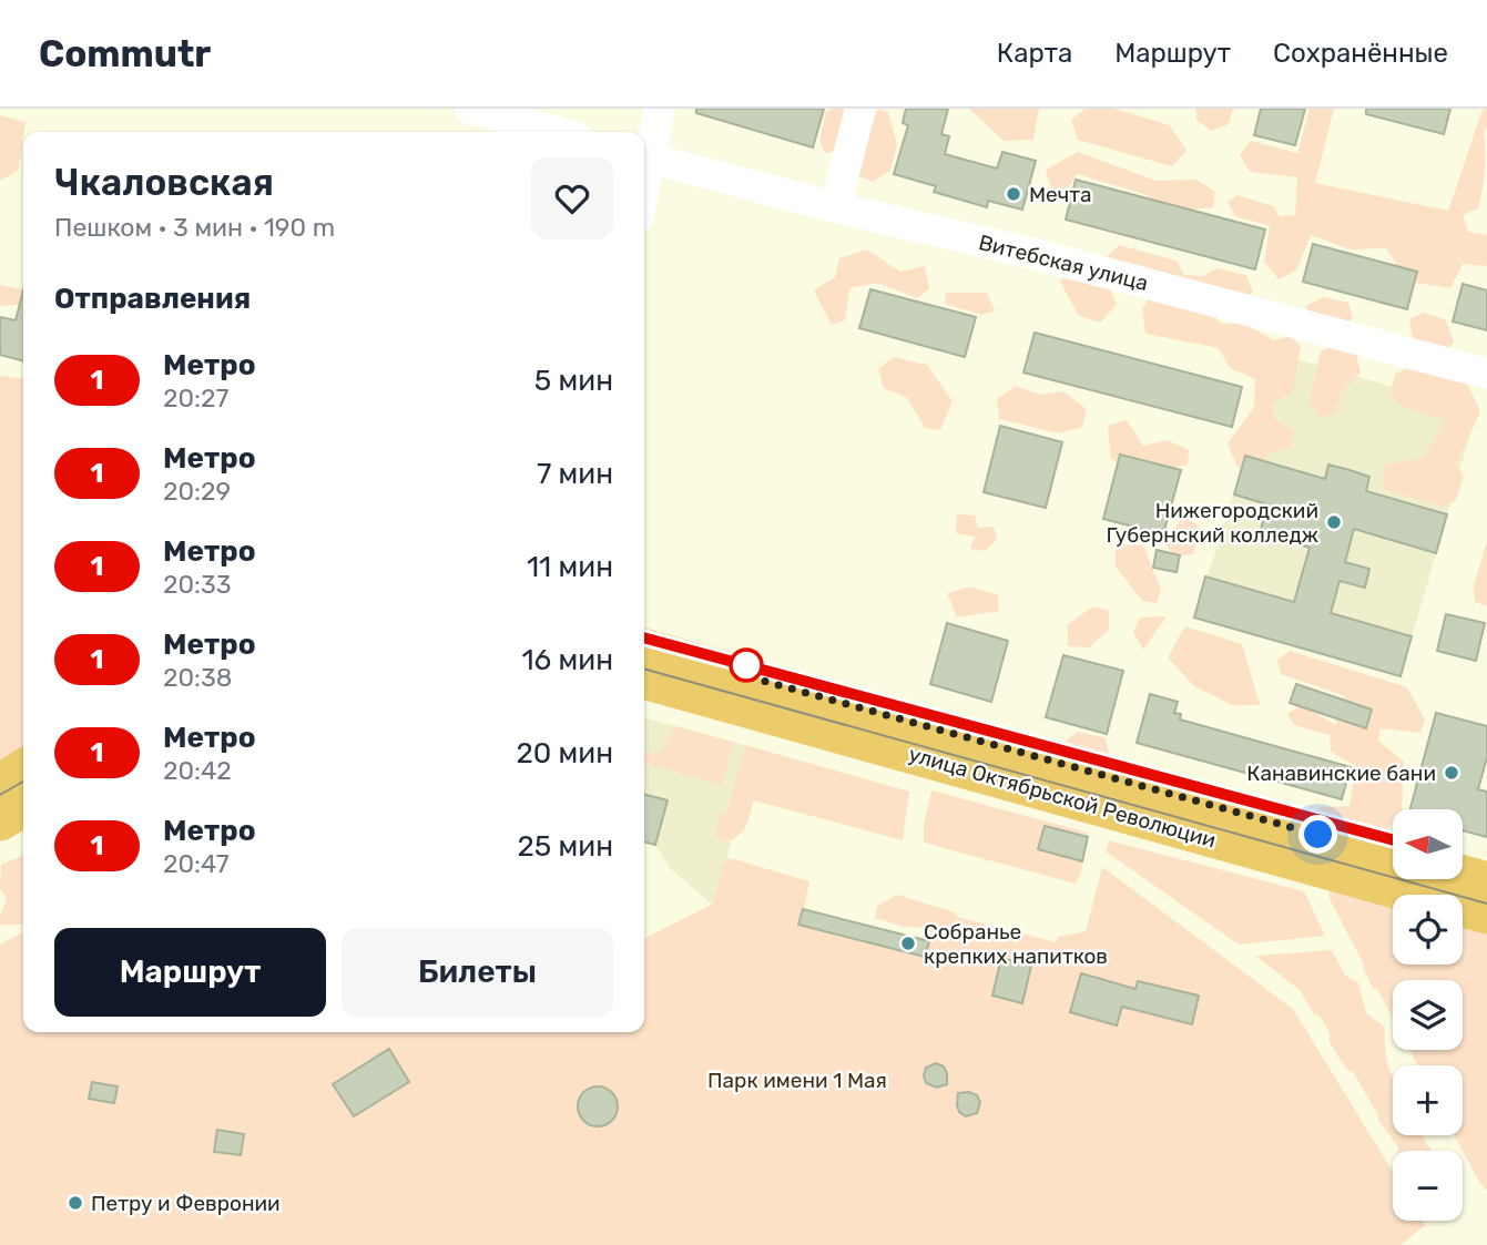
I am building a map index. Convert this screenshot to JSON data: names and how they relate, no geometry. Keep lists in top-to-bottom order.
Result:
{
  "streets": {
    "main road": ["улица Октябрьской Революции"],
    "street": ["Витебская улица"]
  },
  "parks": ["Парк имени 1 Мая"],
  "places": [
    "Мечта",
    "Нижегородский Губернский колледж",
    "Канавинские бани",
    "Собранье крепких напитков",
    "Петру и Февронии"
  ],
  "lines": ["metro line 1"],
  "north": "left",
  "page": {
    "header": "Commutr",
    "nav": ["Карта", "Маршрут", "Сохранённые"],
    "heading": [
      ["Чкаловская", "Пешком · 3 мин · 190 m"],
      "Отправления"
    ],
    "list": [
      {
        "mark": "1",
        "name": "Метро",
        "note": "20:27",
        "value": "5 мин"
      },
      {
        "mark": "1",
        "name": "Метро",
        "note": "20:29",
        "value": "7 мин"
      },
      {
        "mark": "1",
        "name": "Метро",
        "note": "20:33",
        "value": "11 мин"
      },
      {
        "mark": "1",
        "name": "Метро",
        "note": "20:38",
        "value": "16 мин"
      },
      {
        "mark": "1",
        "name": "Метро",
        "note": "20:42",
        "value": "20 мин"
      },
      {
        "mark": "1",
        "name": "Метро",
        "note": "20:47",
        "value": "25 мин"
      }
    ],
    "map_buttons": ["+", "−"],
    "buttons": ["Маршрут", "Билеты"]
  }
}
